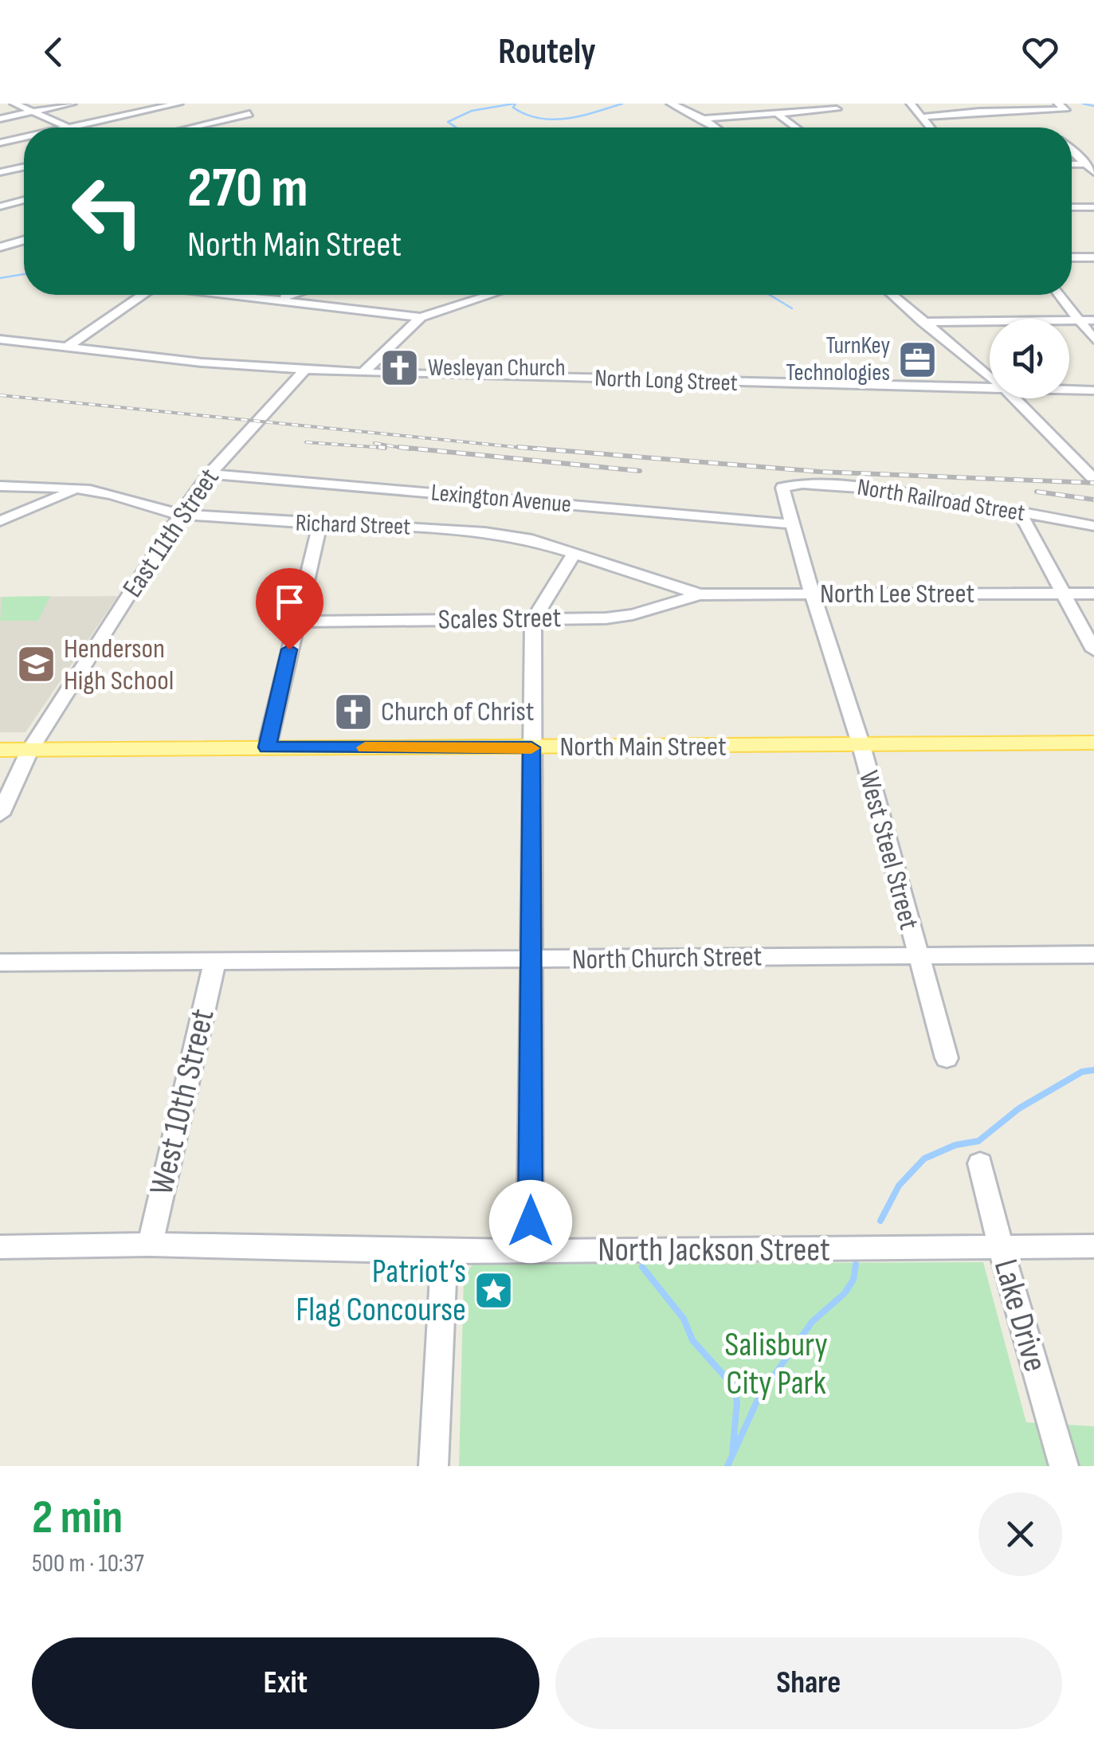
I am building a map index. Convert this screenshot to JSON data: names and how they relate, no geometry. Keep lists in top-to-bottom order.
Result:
{
  "streets": {
    "main road": ["North Main Street"],
    "street": [
      "North Long Street",
      "Lexington Avenue",
      "North Railroad Street",
      "Richard Street",
      "East 11th Street",
      "North Lee Street",
      "Scales Street",
      "West Steel Street",
      "North Church Street",
      "West 10th Street",
      "North Jackson Street",
      "Lake Drive"
    ]
  },
  "crossings": [
    ["North Long Street", "East 11th Street"],
    ["Lexington Avenue", "East 11th Street"],
    ["Lexington Avenue", "West Steel Street"],
    ["North Railroad Street", "West Steel Street"],
    ["Richard Street", "East 11th Street"],
    ["Richard Street", "North Lee Street"],
    ["Richard Street", "Scales Street"],
    ["East 11th Street", "North Main Street"],
    ["North Lee Street", "Scales Street"],
    ["North Lee Street", "West Steel Street"],
    ["North Main Street", "West Steel Street"],
    ["West Steel Street", "North Church Street"],
    ["North Church Street", "West 10th Street"],
    ["West 10th Street", "North Jackson Street"],
    ["North Jackson Street", "Lake Drive"]
  ],
  "parks": ["Salisbury City Park"],
  "places": {
    "office": ["TurnKey Technologies"],
    "church": ["Wesleyan Church", "Church of Christ"],
    "school or university": ["Henderson High School"],
    "place": ["Patriot’s Flag Concourse"]
  },
  "page": {
    "header": "Routely",
    "turn": ["270 m", "North Main Street"],
    "heading": ["2 min", "500 m · 10:37"],
    "buttons": ["Exit", "Share"]
  }
}
